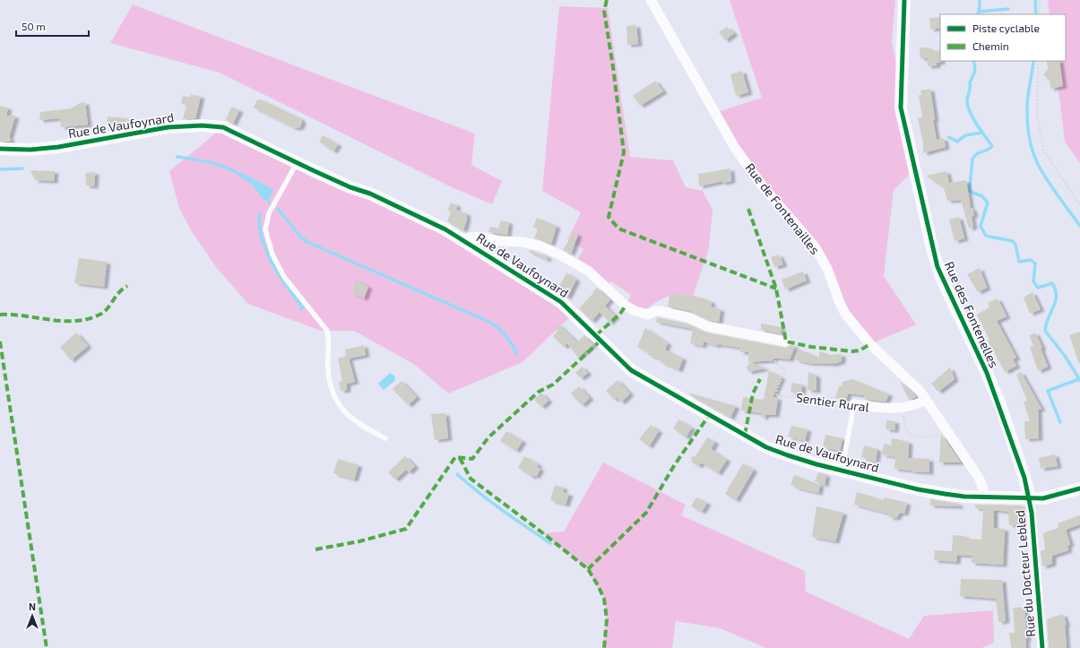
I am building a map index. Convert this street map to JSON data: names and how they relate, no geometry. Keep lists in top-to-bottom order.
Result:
{
  "streets": {
    "street": [
      "Rue de Vaufoynard",
      "Rue de Fontenailles",
      "Rue des Fontenelles",
      "Sentier Rural",
      "Rue du Docteur Lebled"
    ]
  },
  "crossings": [
    ["Rue de Vaufoynard", "Rue de Fontenailles"],
    ["Rue de Vaufoynard", "Rue des Fontenelles"],
    ["Rue de Vaufoynard", "Rue du Docteur Lebled"],
    ["Rue de Fontenailles", "Sentier Rural"],
    ["Rue des Fontenelles", "Rue du Docteur Lebled"]
  ],
  "legend": ["Piste cyclable", "Chemin"],
  "scale_bar": "50 m",
  "north": "top"
}
